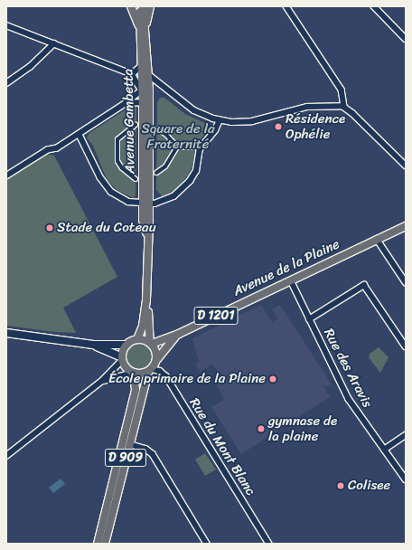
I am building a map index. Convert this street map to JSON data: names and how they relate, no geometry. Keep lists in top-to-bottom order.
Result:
{
  "streets": {
    "main road": [
      "Avenue Gambetta",
      "Avenue de la Plaine",
      "D 1201",
      "D 909"
    ],
    "street": ["Rue des Aravis", "Rue du Mont Blanc"]
  },
  "crossings": [
    ["Avenue Gambetta", "Avenue de la Plaine"],
    ["Avenue Gambetta", "Rue du Mont Blanc"],
    ["Avenue Gambetta", "D 909"],
    ["Avenue de la Plaine", "Rue des Aravis"],
    ["Avenue de la Plaine", "Rue du Mont Blanc"],
    ["Avenue de la Plaine", "D 909"],
    ["Rue du Mont Blanc", "D 909"]
  ],
  "parks": ["Square de la Fraternité"],
  "places": [
    "Résidence Ophélie",
    "Stade du Coteau",
    "École primaire de la Plaine",
    "gymnase de la plaine",
    "Colisee"
  ]
}
